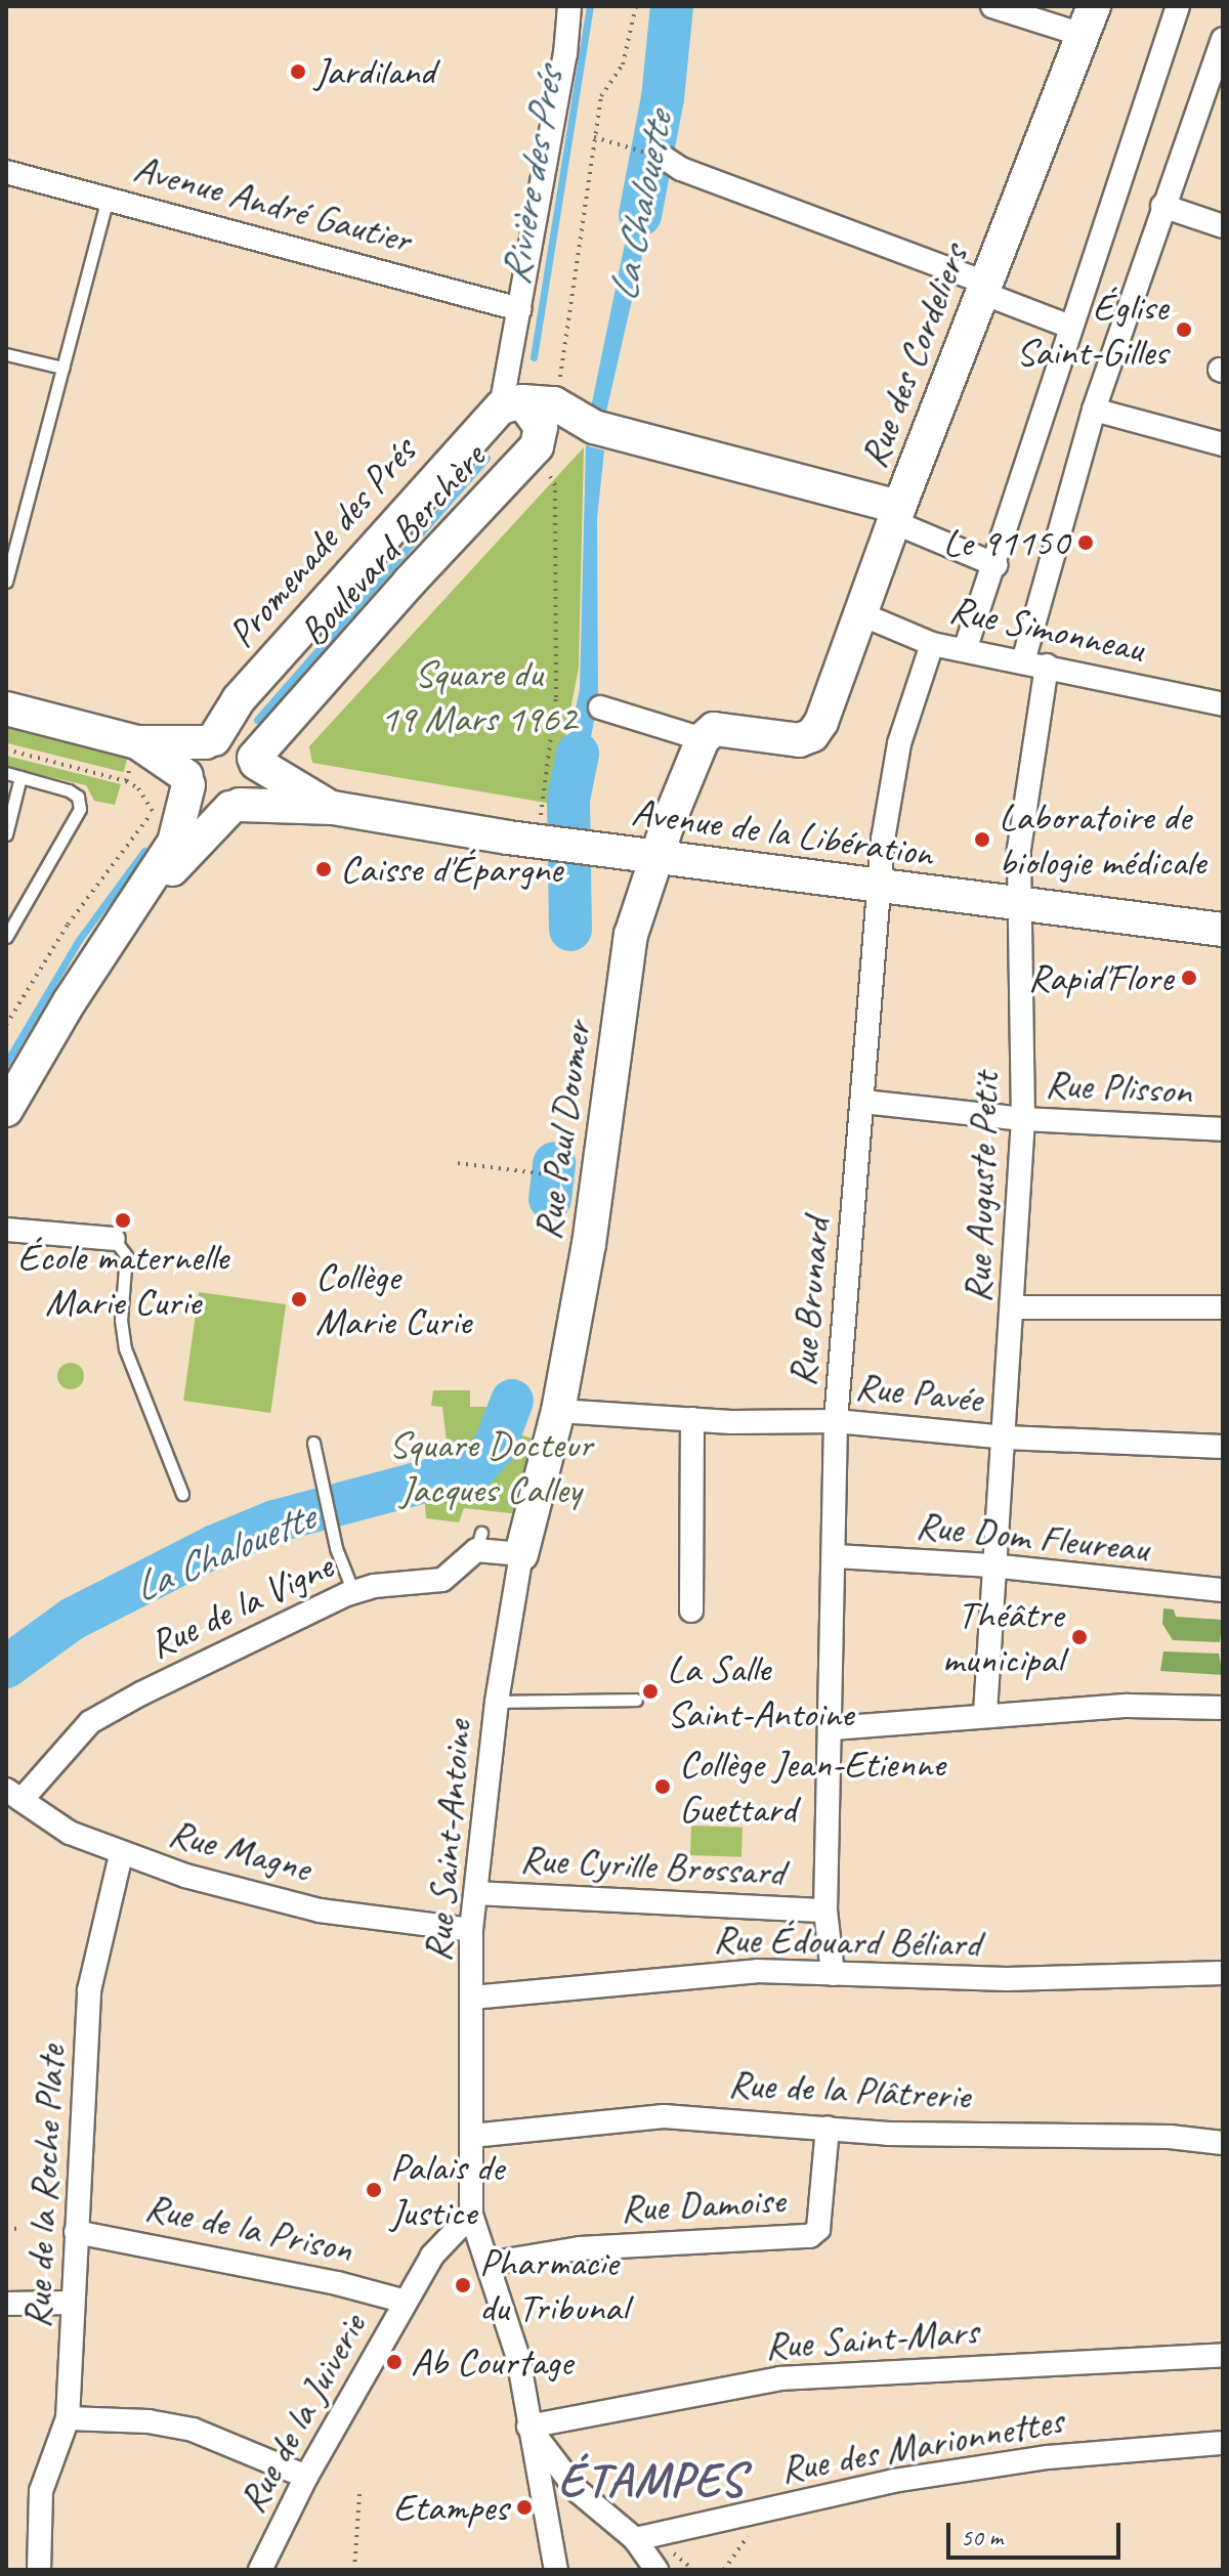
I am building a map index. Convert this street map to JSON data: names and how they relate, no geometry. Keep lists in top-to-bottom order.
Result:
{
  "streets": {
    "street": [
      "Avenue André Gautier",
      "Rue des Cordeliers",
      "Promenade des Prés",
      "Boulevard Berchère",
      "Rue Simonneau",
      "Avenue de la Libération",
      "Rue Plisson",
      "Rue Paul Doumer",
      "Rue Auguste Petit",
      "Rue Brunard",
      "Rue Pavée",
      "Rue Dom Fleureau",
      "Rue de la Vigne",
      "Rue Saint-Antoine",
      "Rue Magne",
      "Rue Cyrille Brossard",
      "Rue Édouard Béliard",
      "Rue de la Plâtrerie",
      "Rue de la Roche Plate",
      "Rue Damoise",
      "Rue de la Prison",
      "Rue Saint-Mars",
      "Rue de la Juiverie",
      "Rue des Marionnettes"
    ]
  },
  "crossings": [
    ["Rue des Cordeliers", "Rue Simonneau"],
    ["Rue des Cordeliers", "Rue Paul Doumer"],
    ["Promenade des Prés", "Boulevard Berchère"],
    ["Promenade des Prés", "Avenue de la Libération"],
    ["Boulevard Berchère", "Avenue de la Libération"],
    ["Rue Simonneau", "Rue Auguste Petit"],
    ["Rue Simonneau", "Rue Brunard"],
    ["Avenue de la Libération", "Rue Paul Doumer"],
    ["Avenue de la Libération", "Rue Auguste Petit"],
    ["Avenue de la Libération", "Rue Brunard"],
    ["Rue Plisson", "Rue Auguste Petit"],
    ["Rue Plisson", "Rue Brunard"],
    ["Rue Paul Doumer", "Rue Pavée"],
    ["Rue Paul Doumer", "Rue de la Vigne"],
    ["Rue Paul Doumer", "Rue Saint-Antoine"],
    ["Rue Auguste Petit", "Rue Pavée"],
    ["Rue Auguste Petit", "Rue Dom Fleureau"],
    ["Rue Brunard", "Rue Pavée"],
    ["Rue Brunard", "Rue Dom Fleureau"],
    ["Rue Brunard", "Rue Cyrille Brossard"],
    ["Rue Brunard", "Rue Édouard Béliard"],
    ["Rue de la Vigne", "Rue Saint-Antoine"],
    ["Rue de la Vigne", "Rue Magne"],
    ["Rue Saint-Antoine", "Rue Magne"],
    ["Rue Saint-Antoine", "Rue Cyrille Brossard"],
    ["Rue Saint-Antoine", "Rue Édouard Béliard"],
    ["Rue Saint-Antoine", "Rue de la Plâtrerie"],
    ["Rue Saint-Antoine", "Rue Damoise"],
    ["Rue Saint-Antoine", "Rue Saint-Mars"],
    ["Rue Saint-Antoine", "Rue de la Juiverie"],
    ["Rue Magne", "Rue de la Roche Plate"],
    ["Rue de la Plâtrerie", "Rue Damoise"],
    ["Rue de la Roche Plate", "Rue de la Prison"],
    ["Rue de la Prison", "Rue de la Juiverie"]
  ],
  "districts": ["ÉTAMPES"],
  "water": ["Rivière des Prés", "La Chalouette"],
  "parks": ["Square du 19 Mars 1962", "Square Docteur Jacques Calley"],
  "places": [
    "Jardiland",
    "Église Saint-Gilles",
    "Le 91150",
    "Laboratoire de biologie médicale",
    "Caisse d'Épargne",
    "Rapid'Flore",
    "École maternelle Marie Curie",
    "Collège Marie Curie",
    "Théâtre municipal",
    "La Salle Saint-Antoine",
    "Collège Jean-Etienne Guettard",
    "Palais de Justice",
    "Pharmacie du Tribunal",
    "Ab Courtage",
    "Etampes"
  ],
  "scale_bar": "50 m"
}
